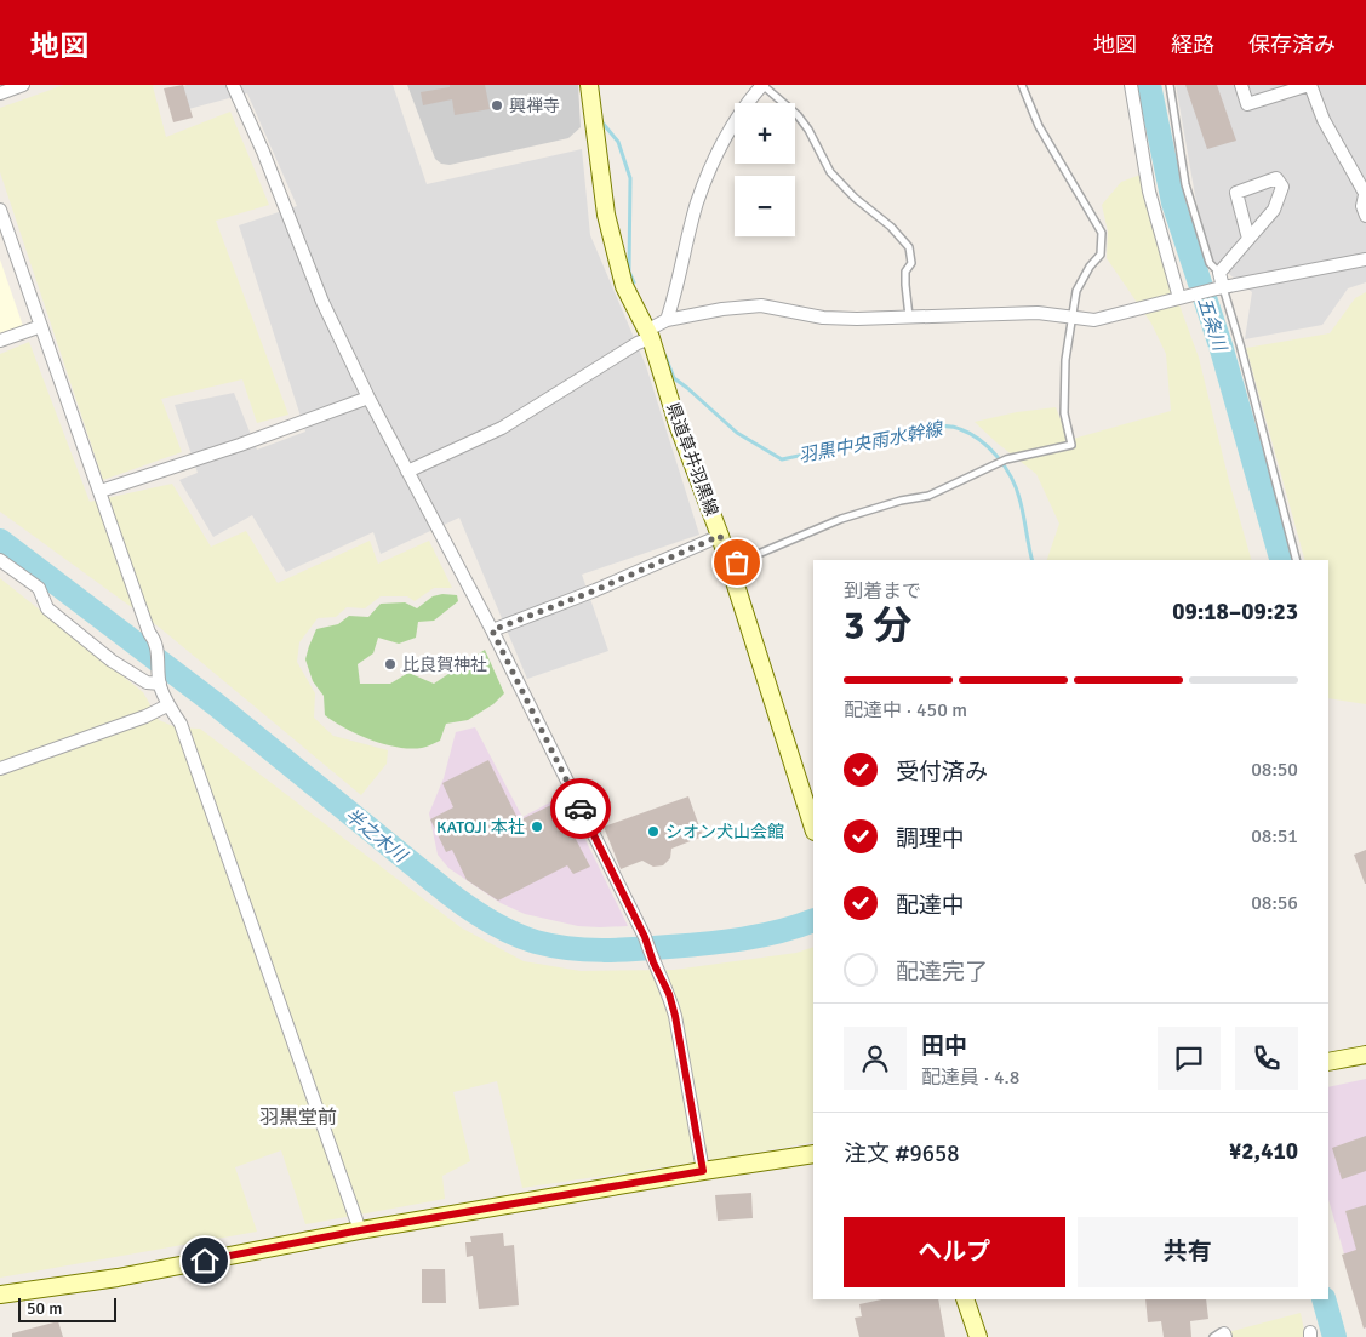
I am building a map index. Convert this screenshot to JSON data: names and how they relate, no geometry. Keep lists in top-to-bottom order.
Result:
{
  "streets": {
    "street": ["県道草井羽黒線"]
  },
  "districts": ["羽黒堂前"],
  "water": ["五条川", "羽黒中央雨水幹線", "半之木川"],
  "places": [
    "興禅寺",
    "比良賀神社",
    "KATOJI 本社",
    "シオン犬山会館"
  ],
  "scale_bar": "50 m",
  "page": {
    "header": "地図",
    "nav": ["地図", "経路", "保存済み"],
    "map_buttons": ["+", "−"],
    "heading": ["3 分", "到着まで", "09:18–09:23"],
    "panel": [
      "田中",
      "配達員 · 4.8",
      "注文 #9658",
      "¥2,410"
    ],
    "bar": "配達中 · 450 m",
    "list": [
      ["受付済み", "08:50"],
      ["調理中", "08:51"],
      ["配達中", "08:56"],
      "配達完了"
    ],
    "buttons": ["ヘルプ", "共有"],
    "scale": "50 m"
  }
}
